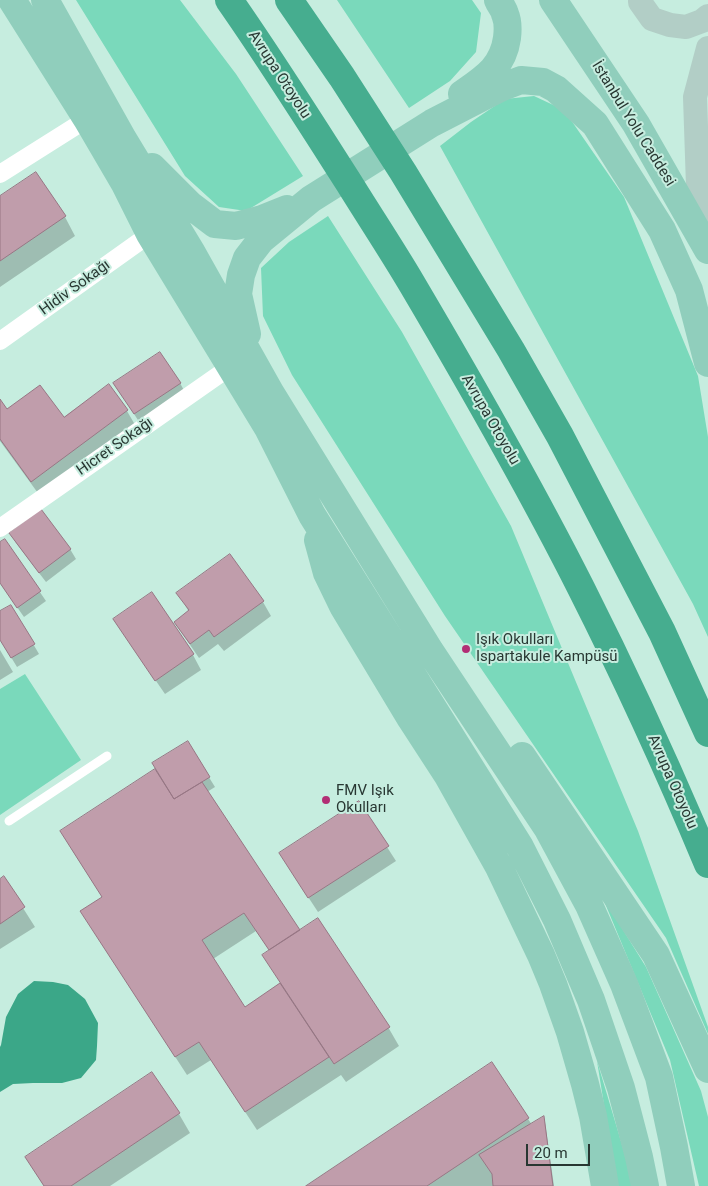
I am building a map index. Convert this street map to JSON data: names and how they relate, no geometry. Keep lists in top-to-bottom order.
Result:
{
  "streets": {
    "highway": ["Avrupa Otoyolu"],
    "main road": ["İstanbul Yolu Caddesi"],
    "street": ["Hidiv Sokağı", "Hicret Sokağı"]
  },
  "places": ["Işık Okulları Ispartakule Kampüsü", "FMV Işık Okulları"],
  "scale_bar": "20 m"
}
